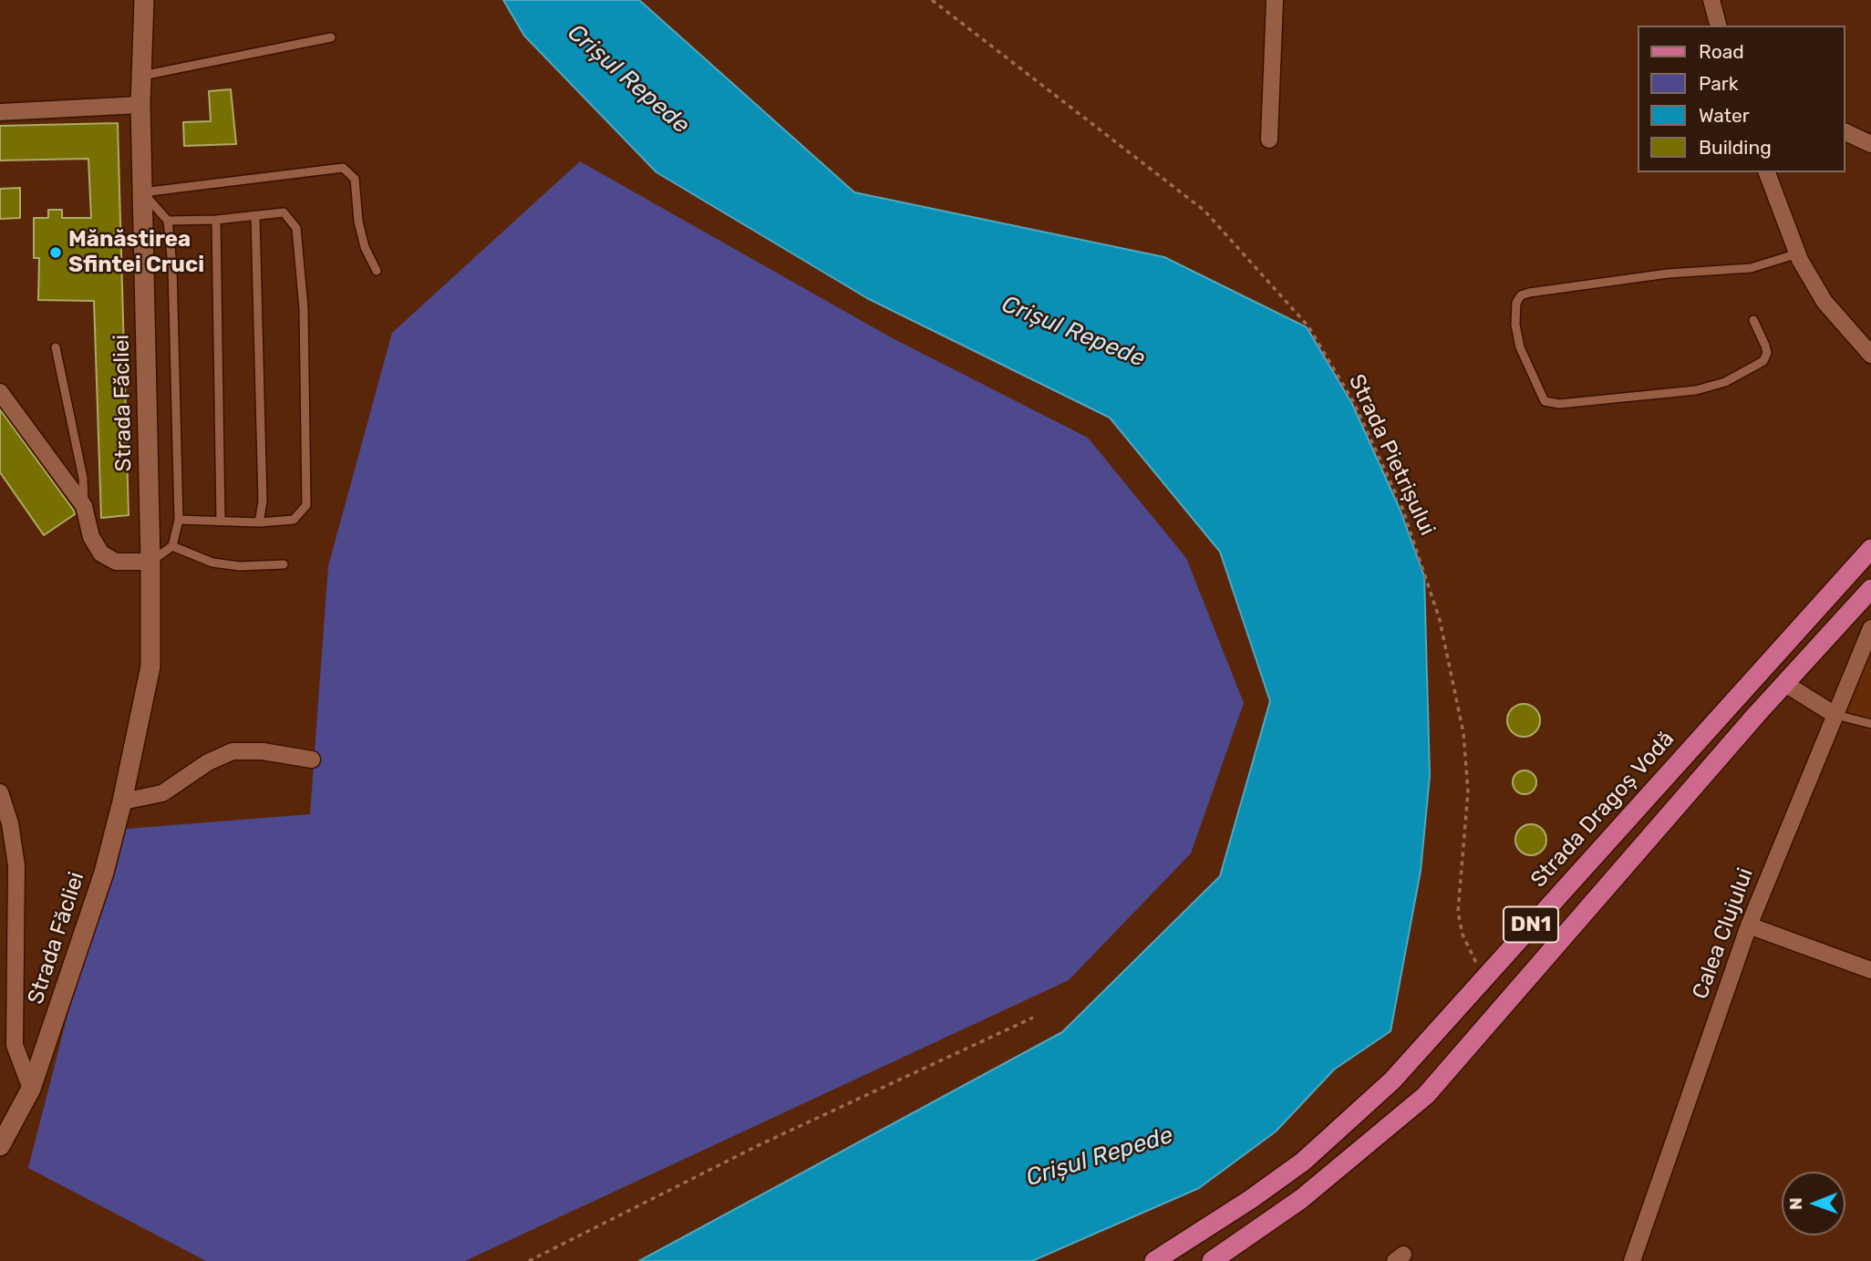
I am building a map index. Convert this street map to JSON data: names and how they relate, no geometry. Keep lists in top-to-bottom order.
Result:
{
  "streets": {
    "main road": ["Strada Dragoș Vodă", "DN1"],
    "street": ["Strada Făcliei", "Calea Clujului"],
    "path": ["Strada Pietrișului"]
  },
  "crossings": [
    ["Strada Pietrișului", "Strada Dragoș Vodă"]
  ],
  "water": ["Crișul Repede"],
  "places": ["Mănăstirea Sfintei Cruci"],
  "legend": [
    "Road",
    "Park",
    "Water",
    "Building"
  ],
  "north": "left"
}
